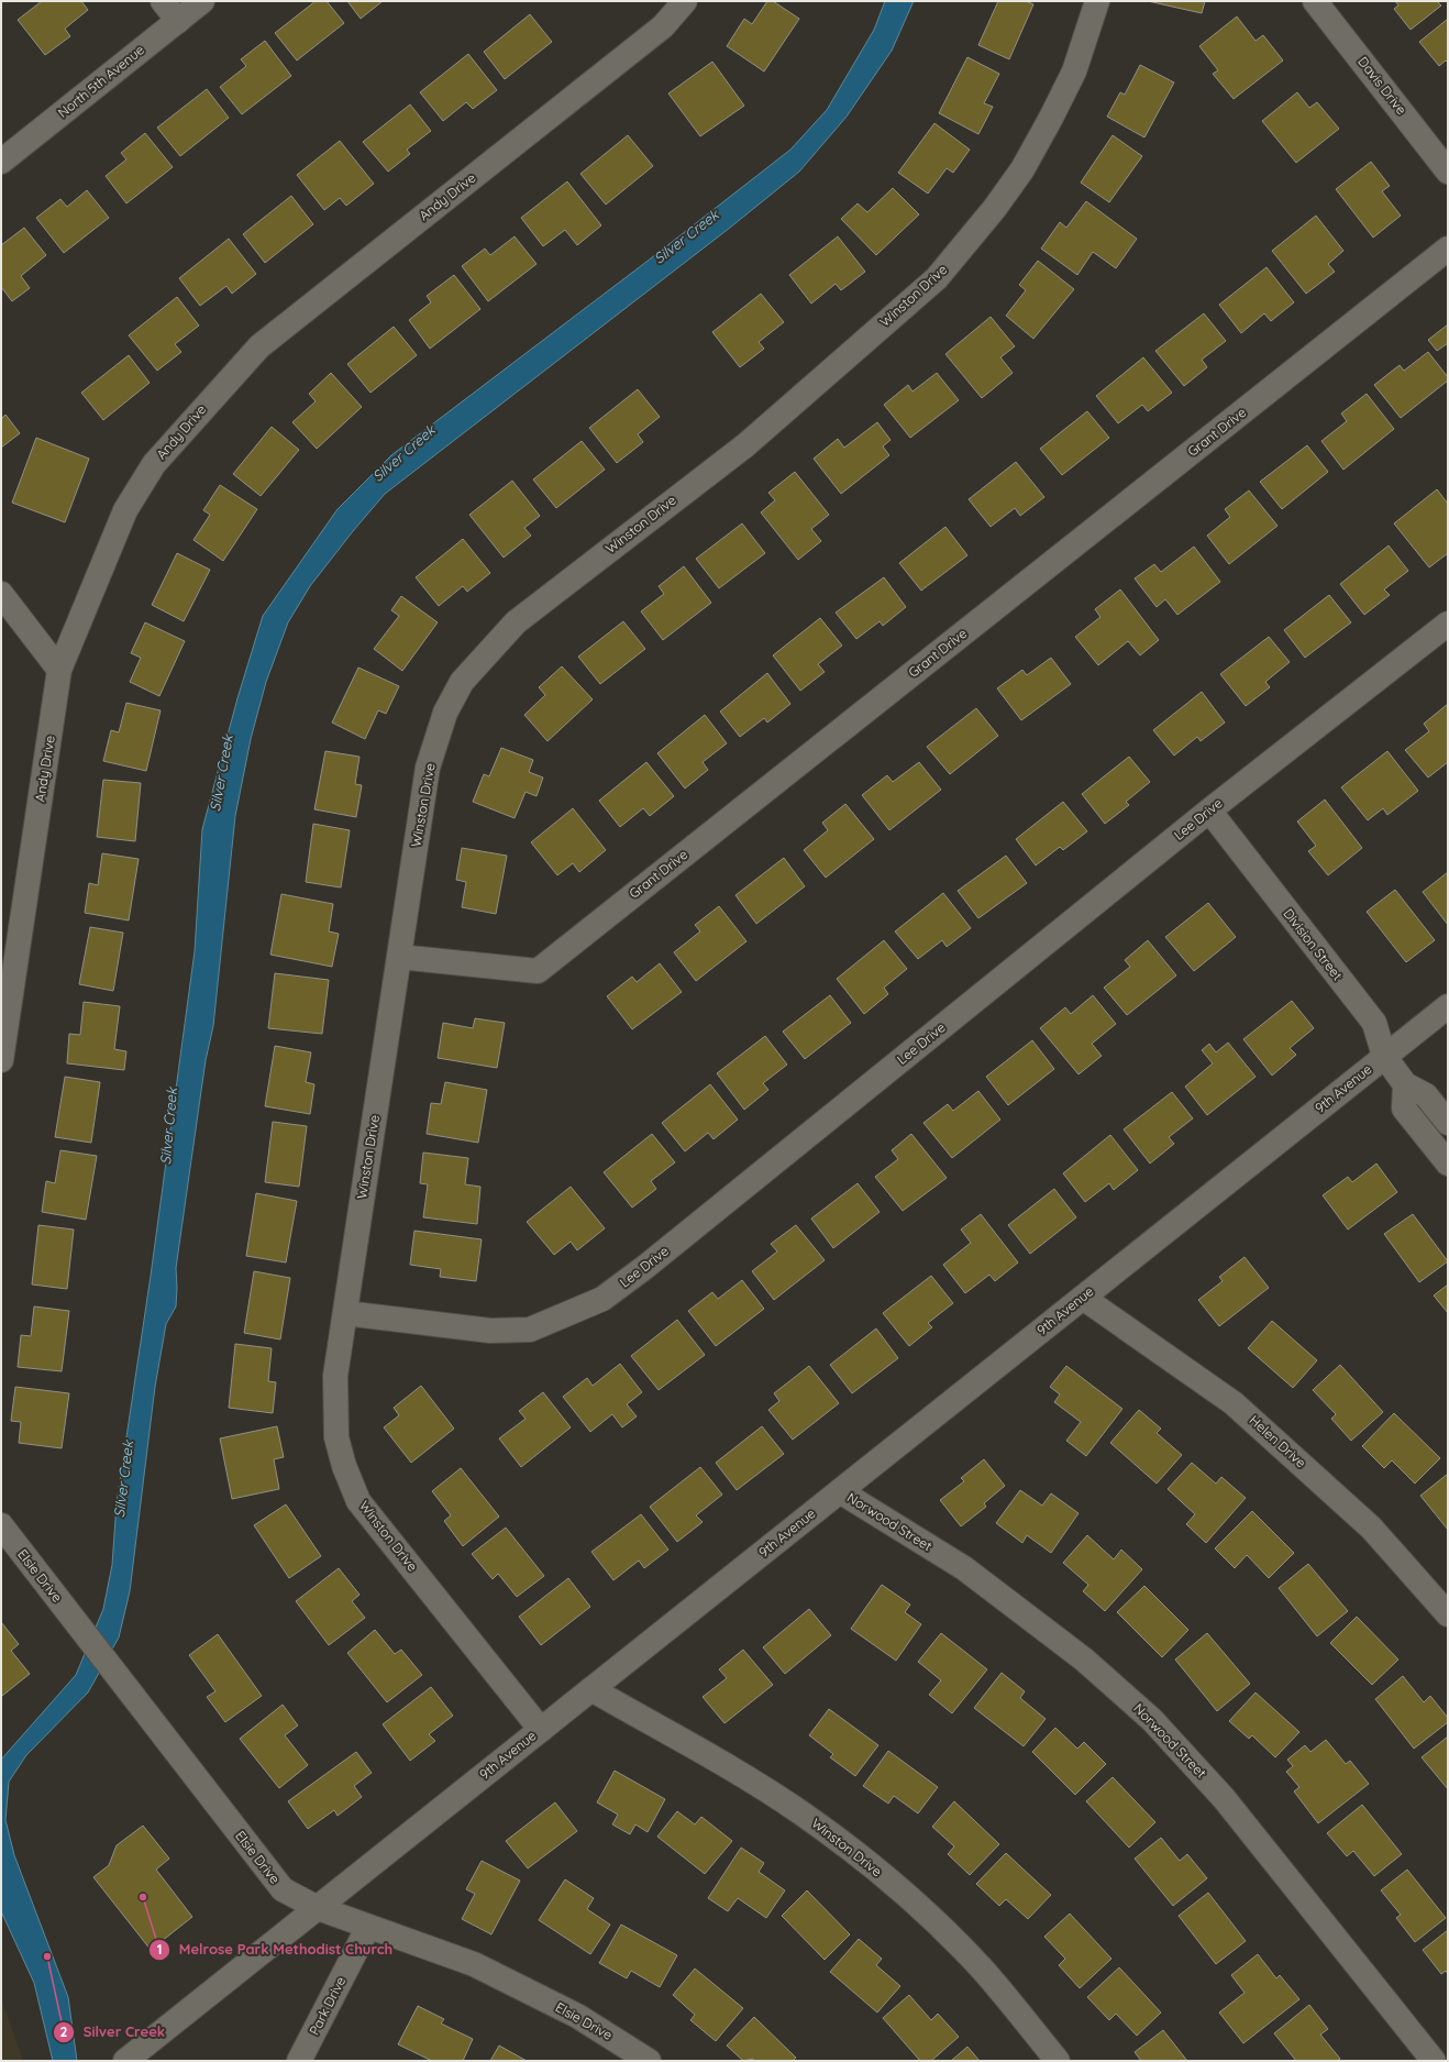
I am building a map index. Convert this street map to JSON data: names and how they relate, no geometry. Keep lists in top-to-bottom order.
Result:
{
  "streets": {
    "street": [
      "North 5th Avenue",
      "Davis Drive",
      "Andy Drive",
      "Winston Drive",
      "Grant Drive",
      "Lee Drive",
      "Division Street",
      "9th Avenue",
      "Helen Drive",
      "Norwood Street",
      "Elsie Drive",
      "Park Drive"
    ]
  },
  "crossings": [
    ["Winston Drive", "Grant Drive"],
    ["Winston Drive", "Lee Drive"],
    ["Winston Drive", "9th Avenue"],
    ["Lee Drive", "Division Street"],
    ["Division Street", "9th Avenue"],
    ["9th Avenue", "Helen Drive"],
    ["9th Avenue", "Norwood Street"],
    ["9th Avenue", "Elsie Drive"],
    ["Elsie Drive", "Park Drive"]
  ],
  "water": ["Silver Creek"],
  "places": ["Melrose Park Methodist Church", "Silver Creek"]
}
